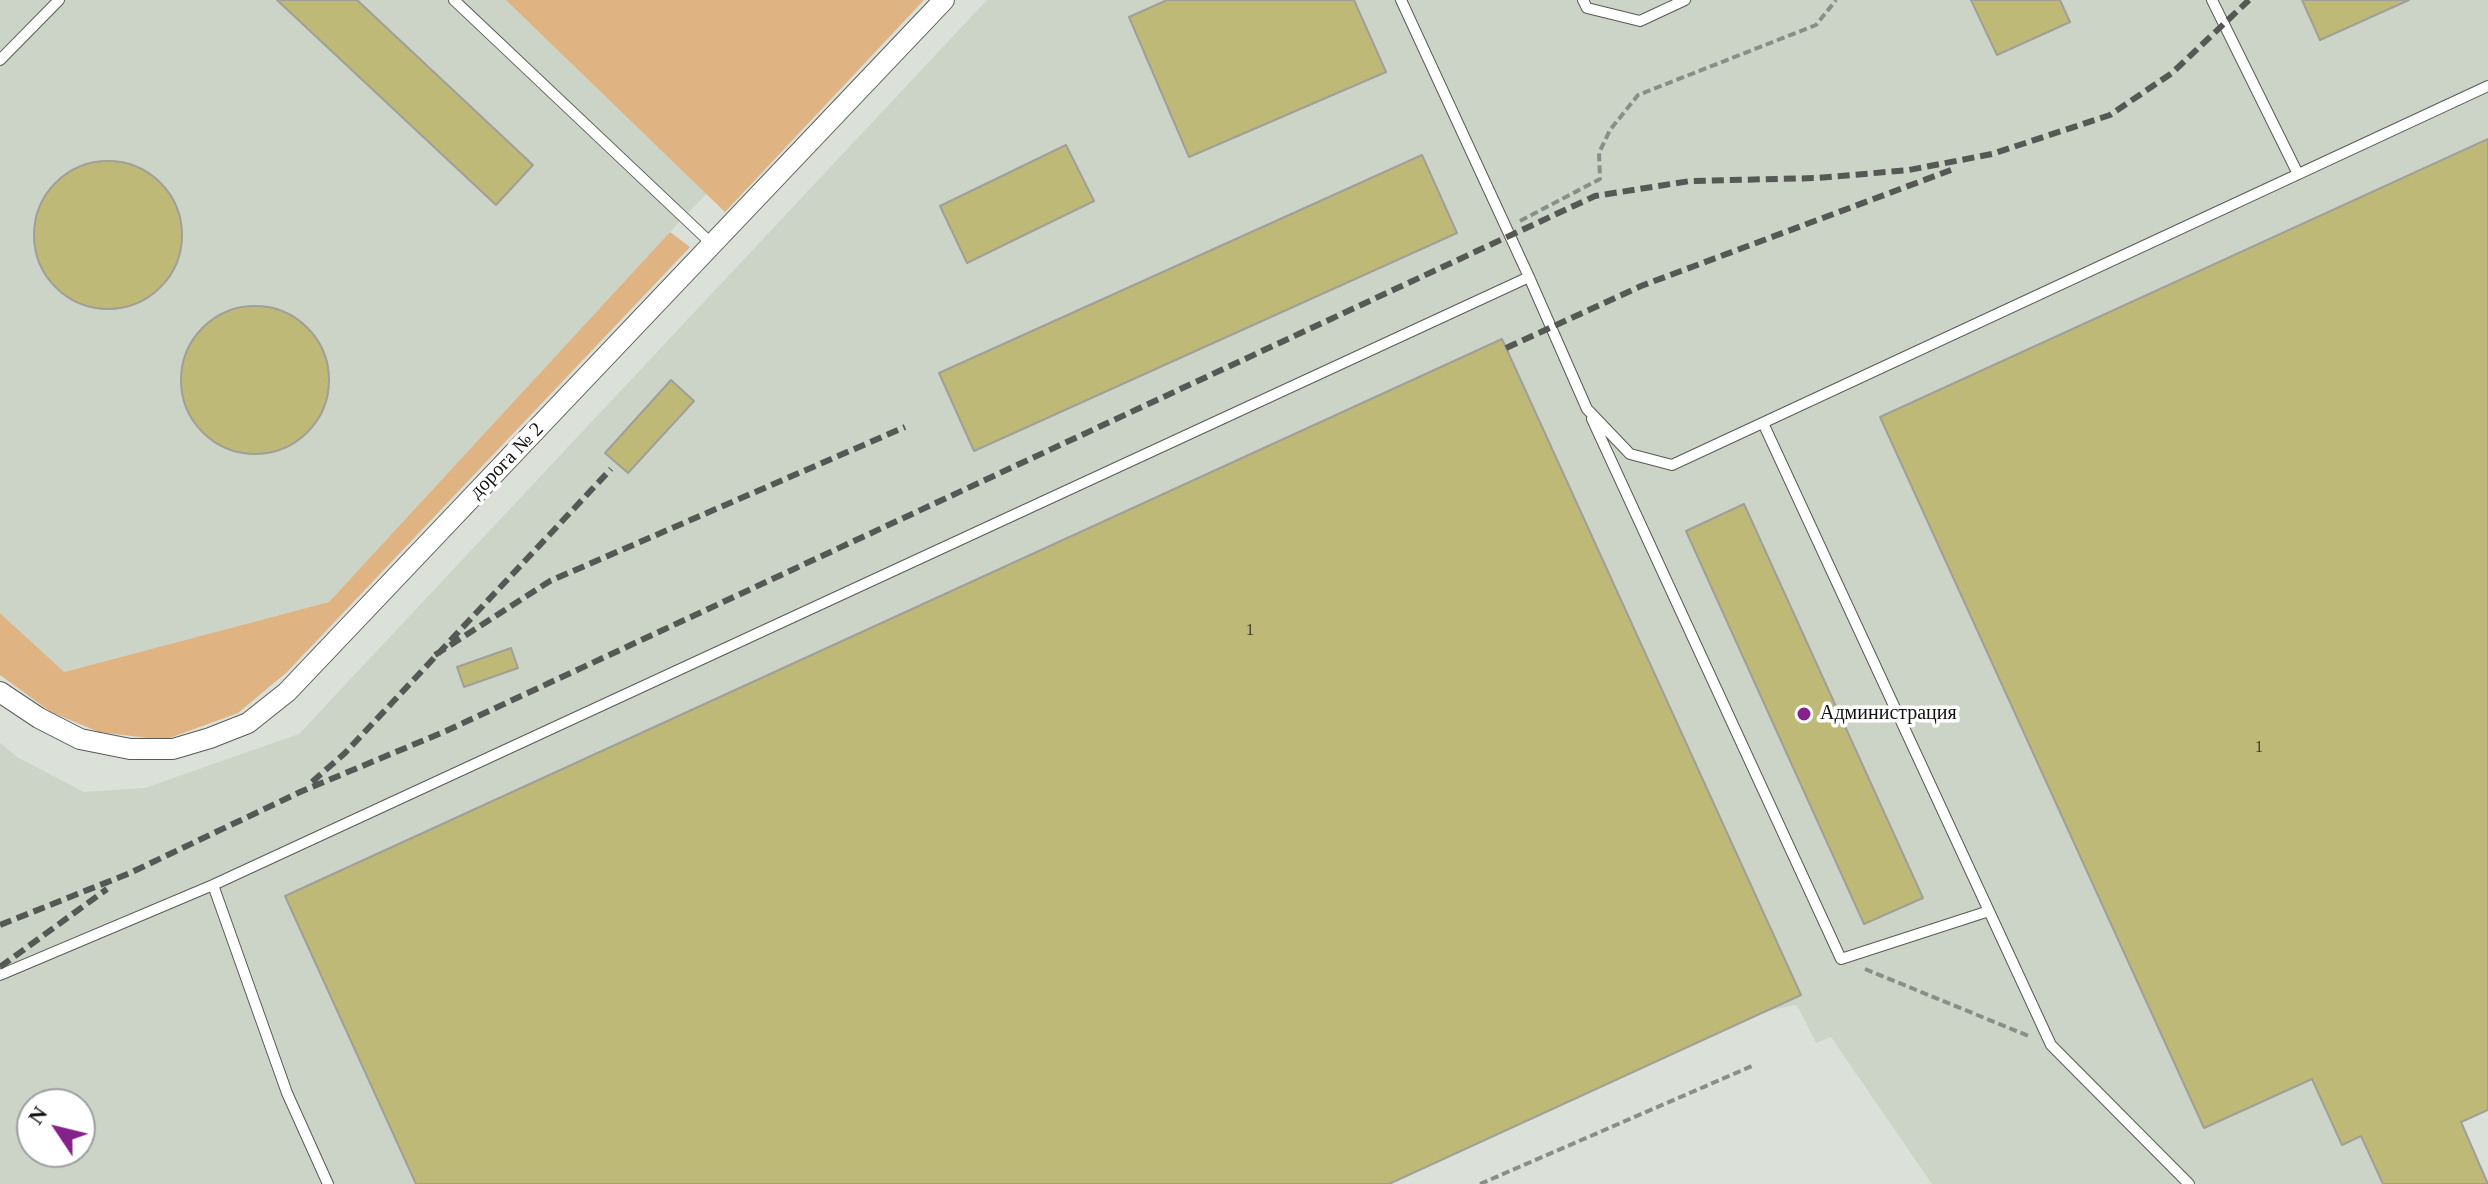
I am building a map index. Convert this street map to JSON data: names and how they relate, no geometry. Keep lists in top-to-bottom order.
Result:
{
  "streets": {
    "street": ["дорога № 2"]
  },
  "places": ["Администрация"],
  "house_numbers": ["1", "1"],
  "north": "top left"
}
